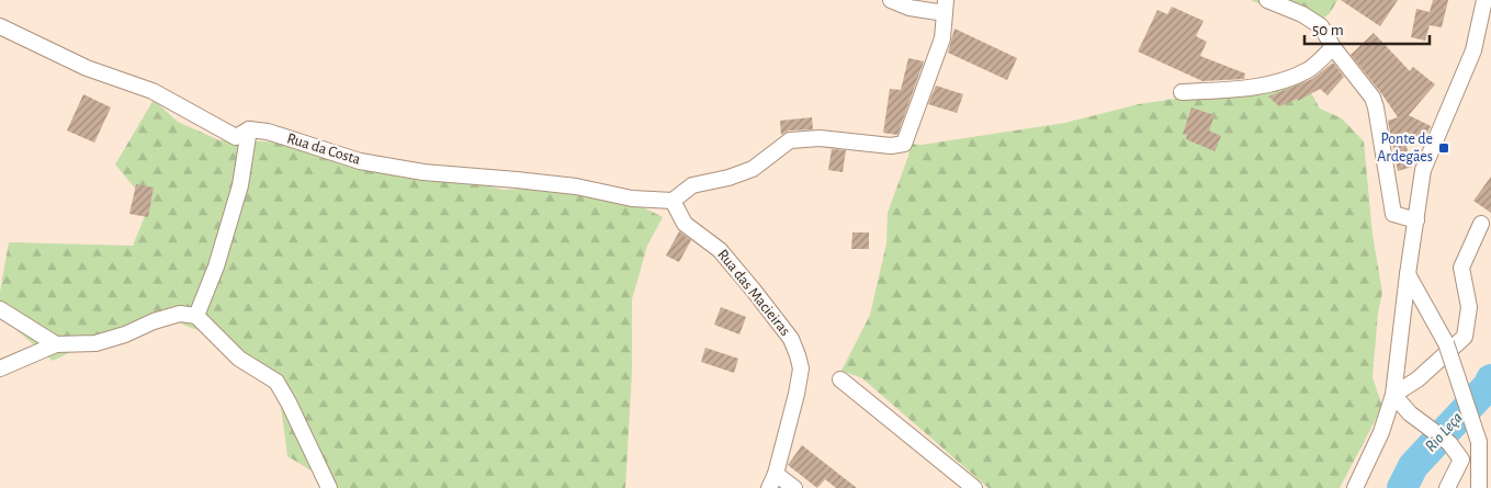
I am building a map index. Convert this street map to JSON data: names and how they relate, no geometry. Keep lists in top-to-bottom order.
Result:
{
  "streets": {
    "street": ["Rua da Costa", "Rua das Macieiras"]
  },
  "crossings": [
    ["Rua da Costa", "Rua das Macieiras"]
  ],
  "water": ["Rio Leça"],
  "places": {
    "transit": ["Ponte de Ardegães"]
  },
  "scale_bar": "50 m"
}
